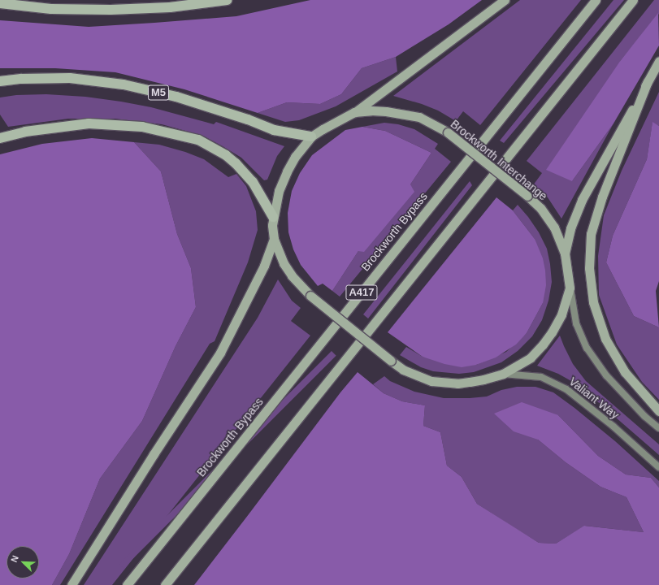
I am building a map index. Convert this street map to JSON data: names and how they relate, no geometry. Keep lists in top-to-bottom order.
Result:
{
  "streets": {
    "highway": [
      "M5",
      "Brockworth Interchange",
      "Brockworth Bypass",
      "A417"
    ],
    "main road": ["Valiant Way"]
  },
  "crossings": [
    ["M5", "Brockworth Interchange"],
    ["Brockworth Interchange", "Valiant Way"]
  ],
  "north": "top left"
}
